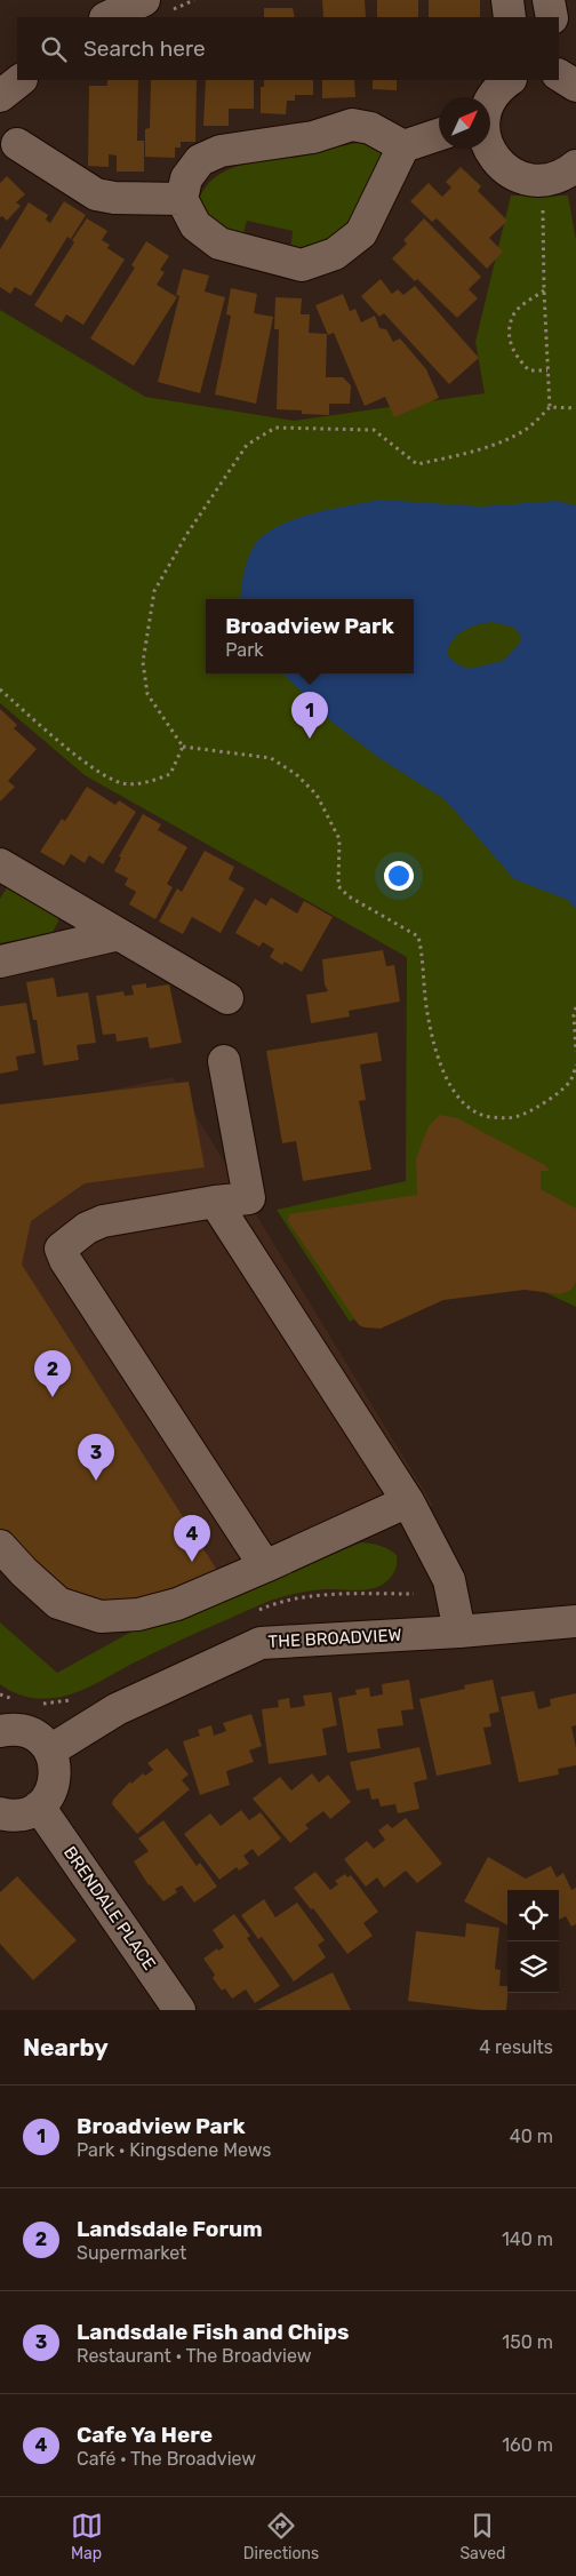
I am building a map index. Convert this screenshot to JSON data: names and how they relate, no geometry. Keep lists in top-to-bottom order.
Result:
{
  "streets": {
    "street": ["THE BROADVIEW", "BRENDALE PLACE"]
  },
  "north": "top right",
  "page": {
    "search": "Search here",
    "popup": ["Broadview Park", "Park"],
    "pins": [
      "1",
      "2",
      "3",
      "4"
    ],
    "heading": ["Nearby", "4 results"],
    "list": [
      {
        "mark": "1",
        "name": "Broadview Park",
        "note": "Park · Kingsdene Mews",
        "value": "40 m"
      },
      {
        "mark": "2",
        "name": "Landsdale Forum",
        "note": "Supermarket",
        "value": "140 m"
      },
      {
        "mark": "3",
        "name": "Landsdale Fish and Chips",
        "note": "Restaurant · The Broadview",
        "value": "150 m"
      },
      {
        "mark": "4",
        "name": "Cafe Ya Here",
        "note": "Café · The Broadview",
        "value": "160 m"
      }
    ],
    "nav": ["Map", "Directions", "Saved"]
  }
}
